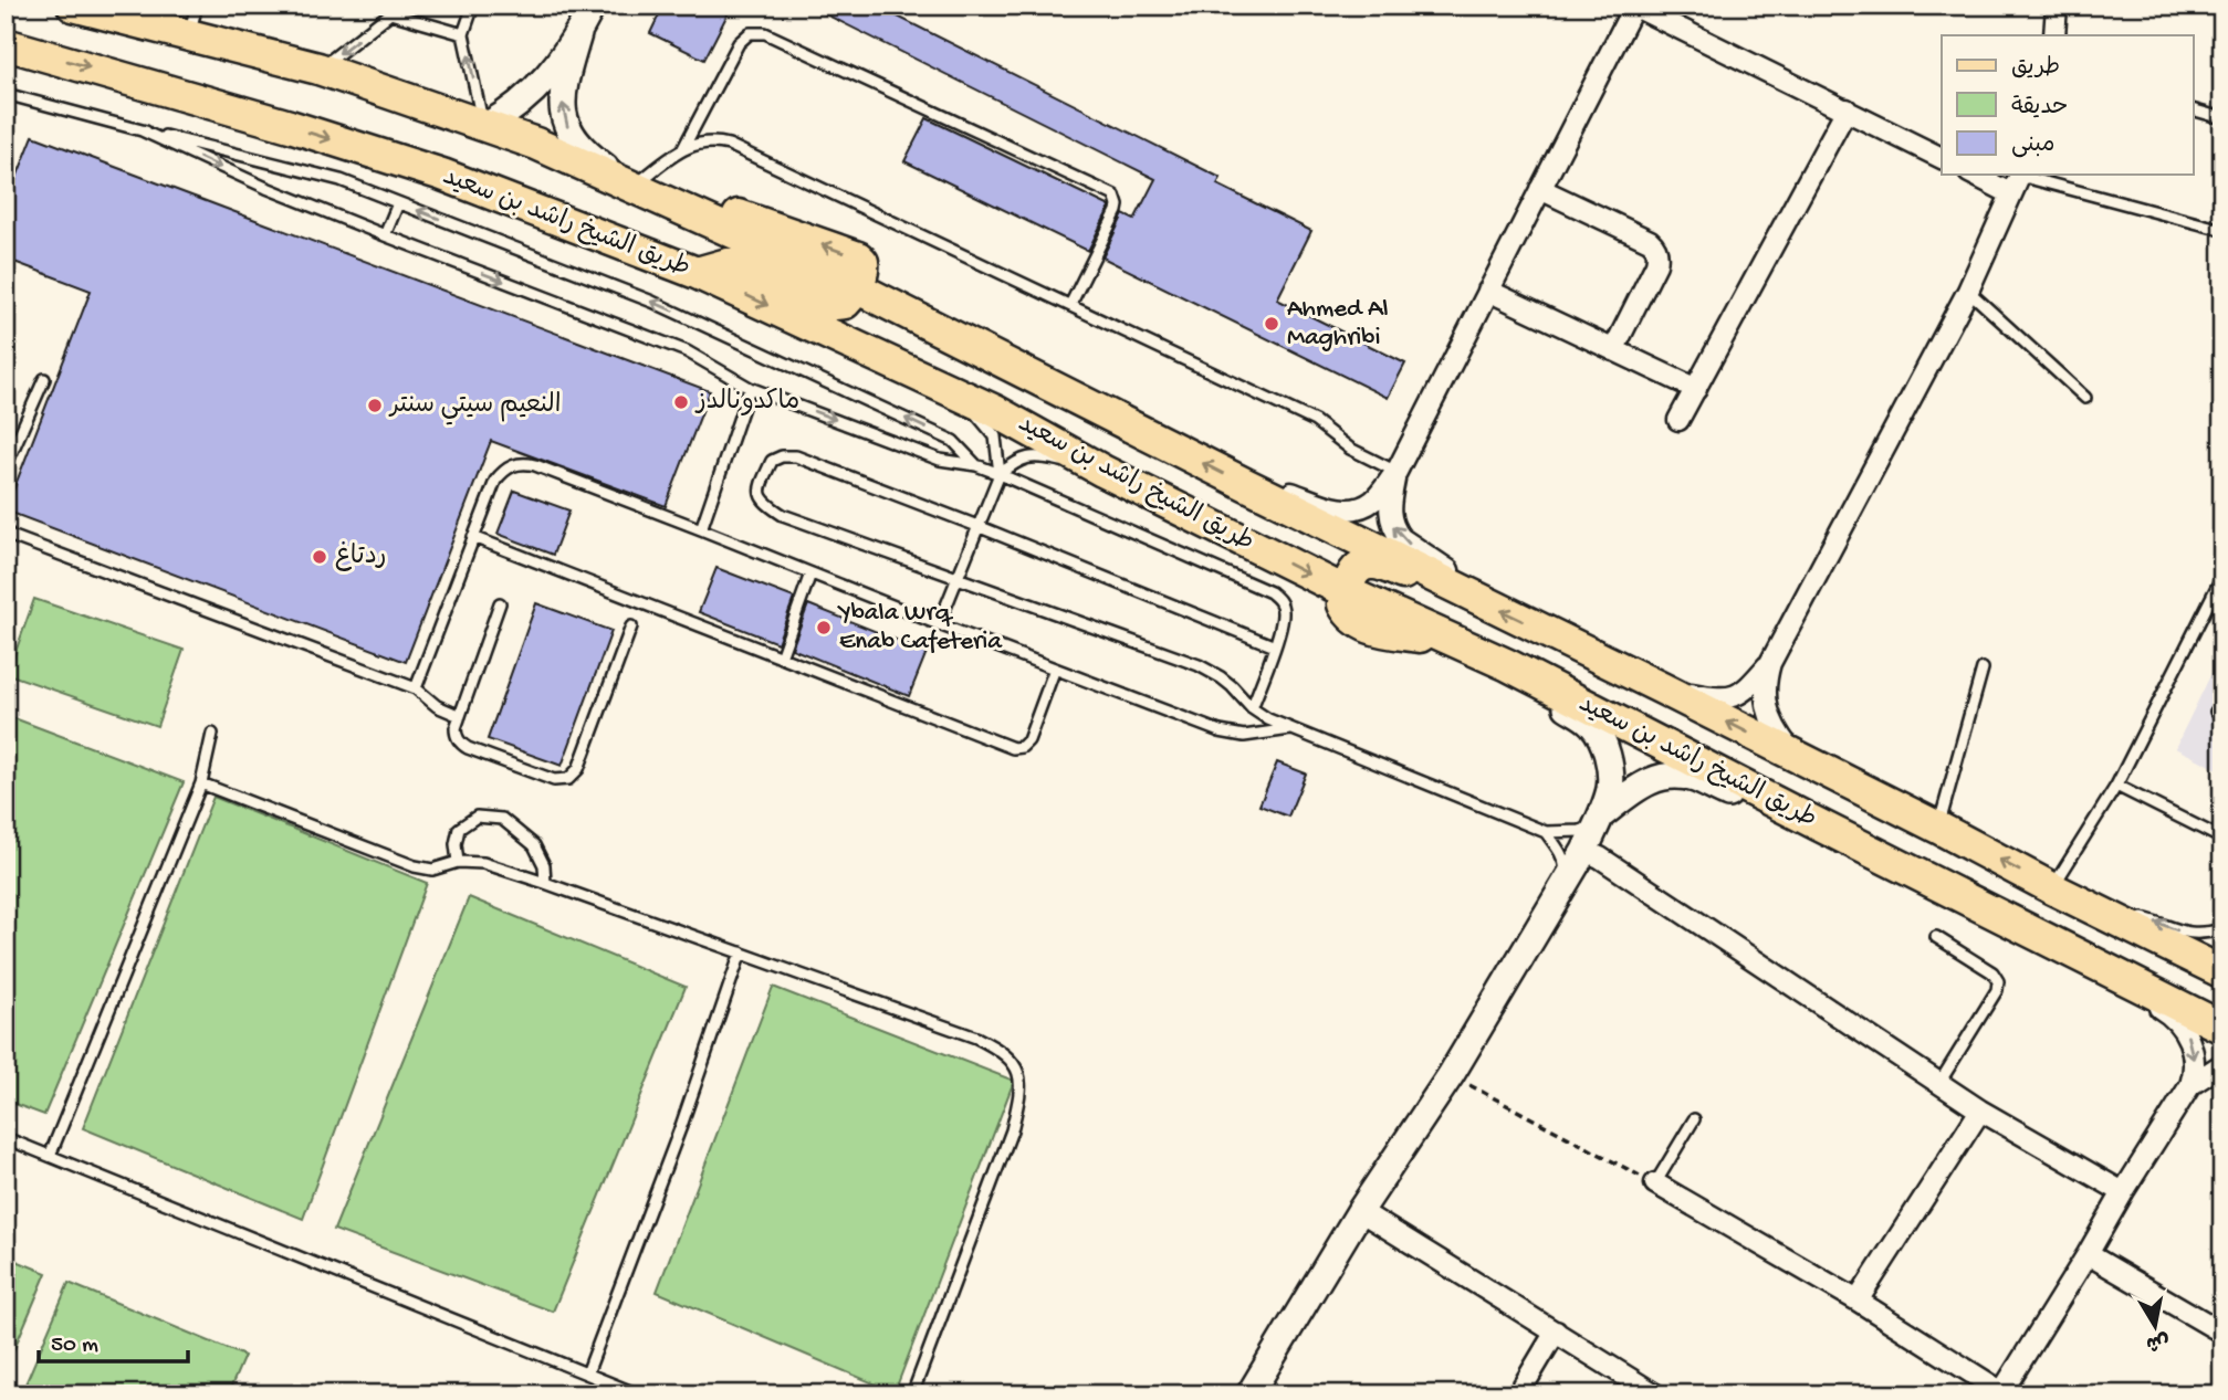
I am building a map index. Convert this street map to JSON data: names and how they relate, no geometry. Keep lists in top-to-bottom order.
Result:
{
  "streets": {
    "main road": ["طريق الشيخ راشد بن سعيد"]
  },
  "places": [
    "Ahmed Al Maghribi",
    "ماكدونالدز",
    "النعيم سيتي سنتر",
    "ردتاغ",
    "Ybala Wrq Enab Cafeteria"
  ],
  "legend": ["طريق", "حديقة", "مبنى"],
  "scale_bar": "50 m",
  "north": "bottom"
}
